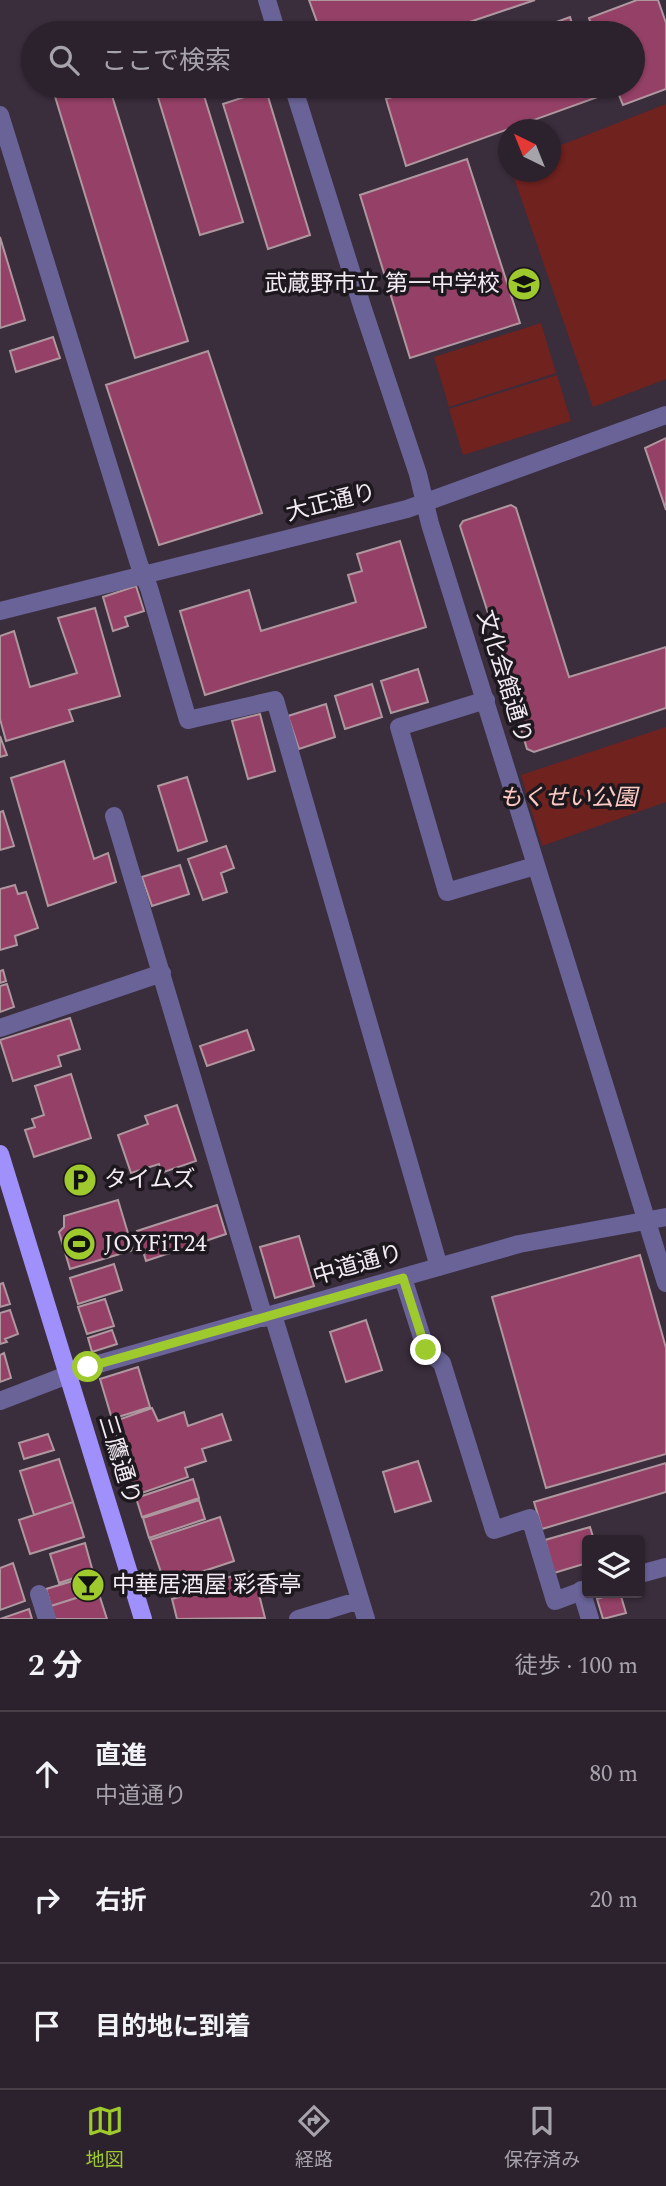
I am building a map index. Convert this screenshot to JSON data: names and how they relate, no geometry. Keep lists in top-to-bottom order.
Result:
{
  "streets": {
    "main road": ["三鷹通り"],
    "street": ["大正通り", "文化会館通り", "中道通り"]
  },
  "crossings": [
    ["大正通り", "文化会館通り"],
    ["文化会館通り", "中道通り"],
    ["中道通り", "三鷹通り"]
  ],
  "parks": ["もくせい公園"],
  "places": {
    "school or university": ["武蔵野市立 第一中学校"],
    "parking": ["タイムズ"],
    "sports": ["JOYFiT24"],
    "bar": ["中華居酒屋 彩香亭"]
  },
  "north": "top left",
  "page": {
    "search": "ここで検索",
    "heading": ["2 分", "徒歩 · 100 m"],
    "list": [
      ["直進", "中道通り", "80 m"],
      ["右折", "20 m"],
      "目的地に到着"
    ],
    "nav": ["地図", "経路", "保存済み"]
  }
}
